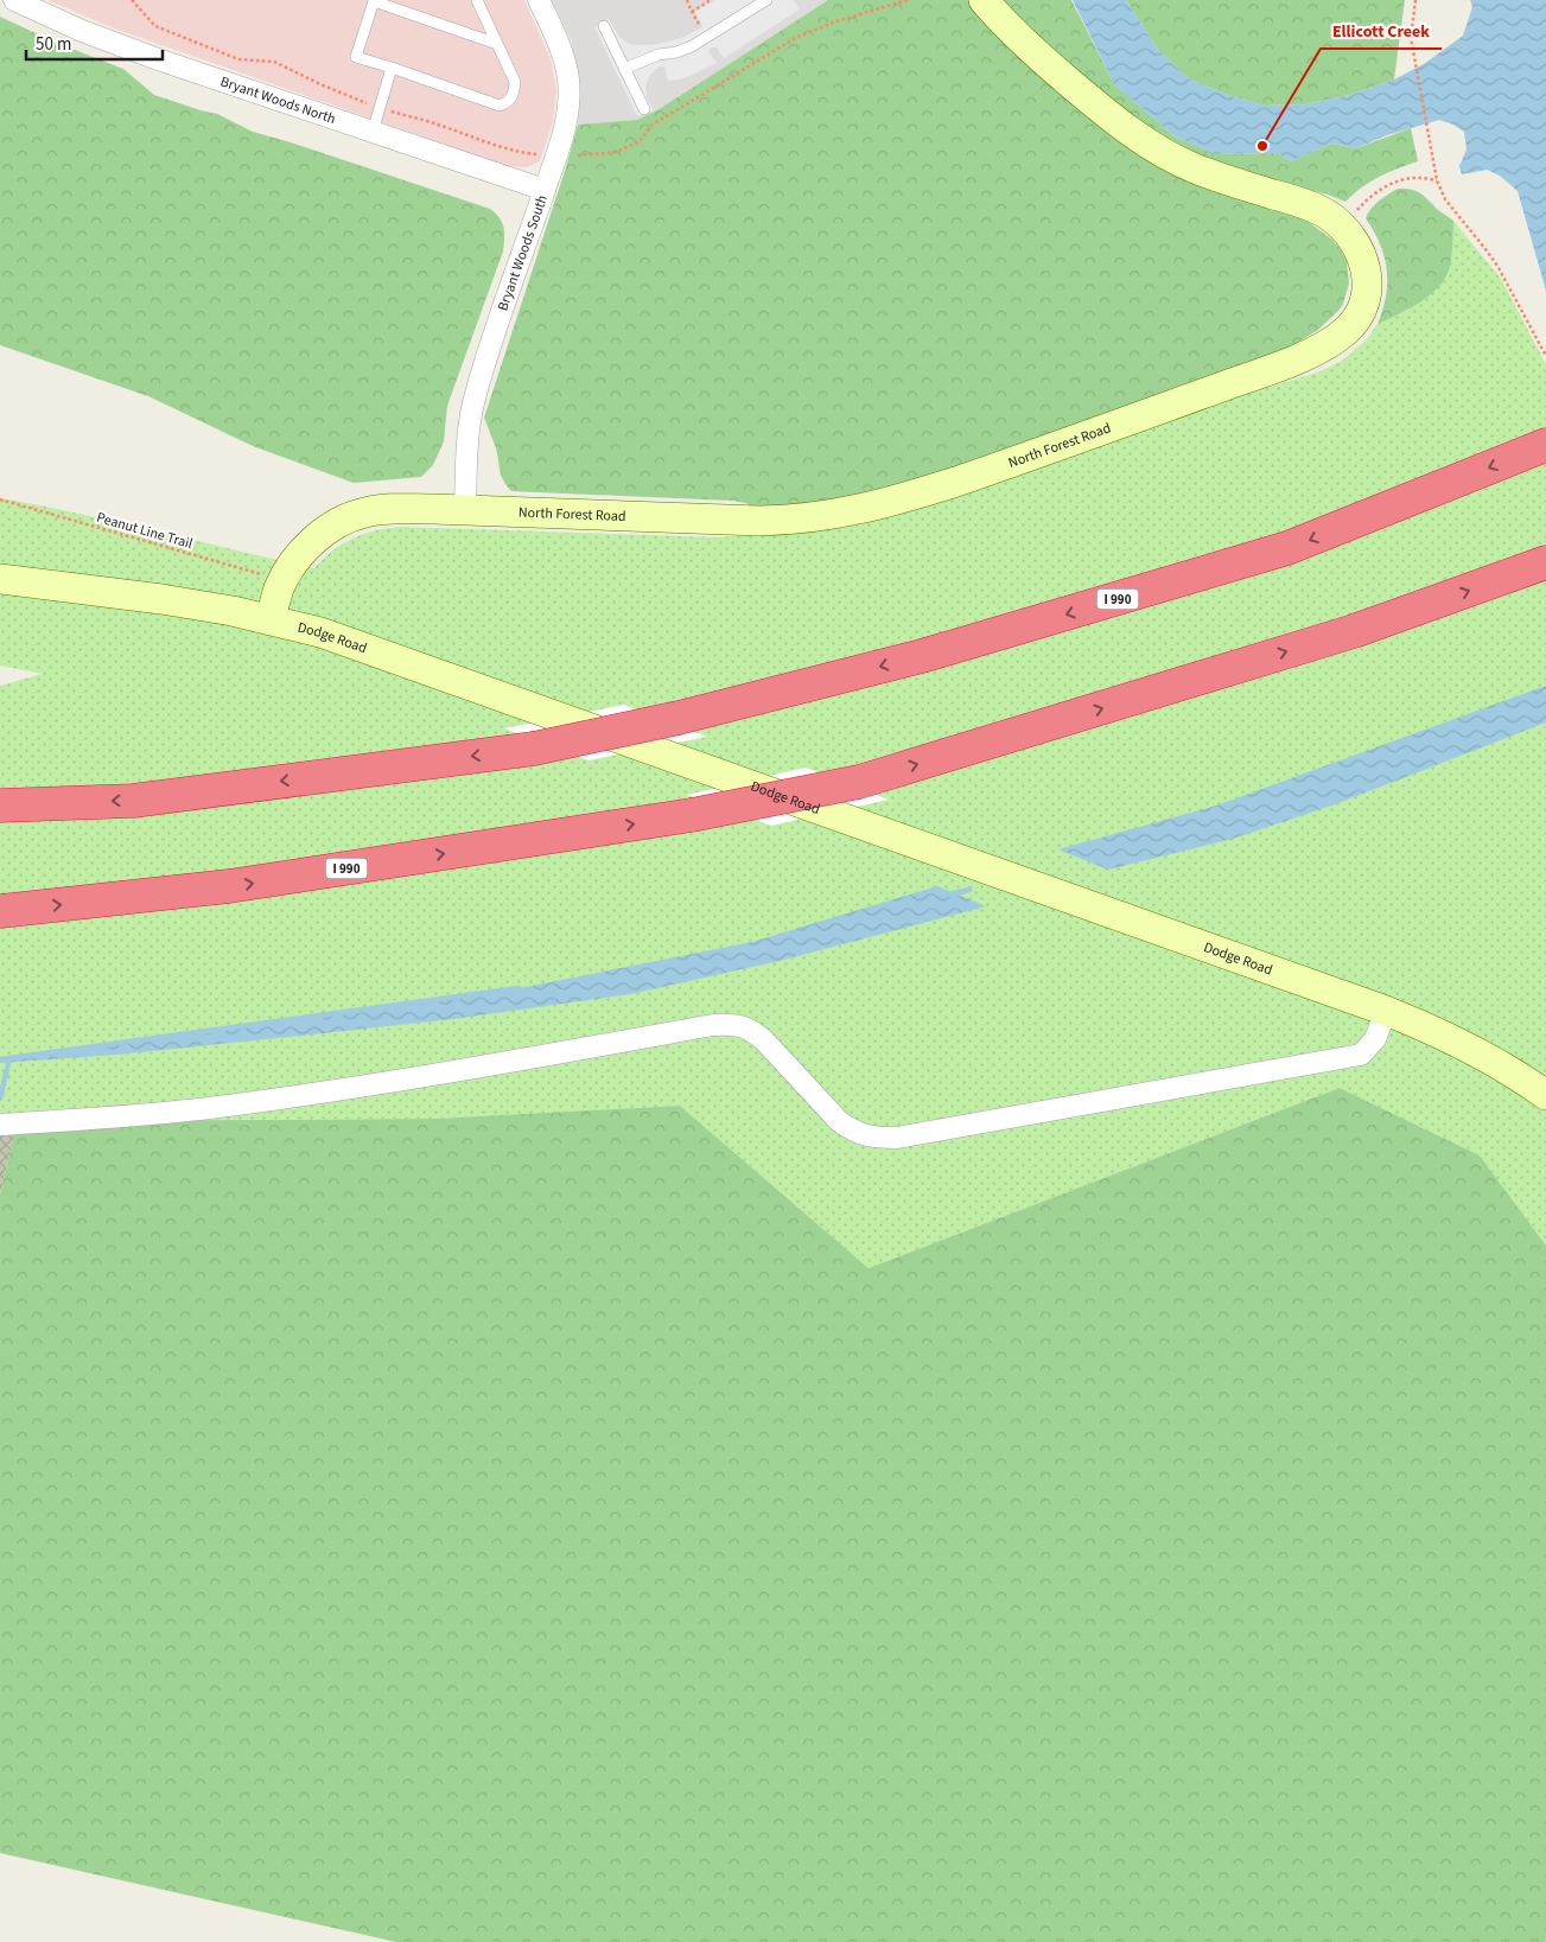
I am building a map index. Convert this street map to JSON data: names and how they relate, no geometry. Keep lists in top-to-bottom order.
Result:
{
  "streets": {
    "highway": ["I 990"],
    "street": [
      "Bryant Woods North",
      "Bryant Woods South",
      "North Forest Road",
      "Dodge Road"
    ],
    "path": ["Peanut Line Trail"]
  },
  "crossings": [
    ["Bryant Woods North", "Bryant Woods South"],
    ["Bryant Woods South", "North Forest Road"],
    ["North Forest Road", "Peanut Line Trail"],
    ["North Forest Road", "Dodge Road"]
  ],
  "places": ["Ellicott Creek"],
  "scale_bar": "50 m"
}
